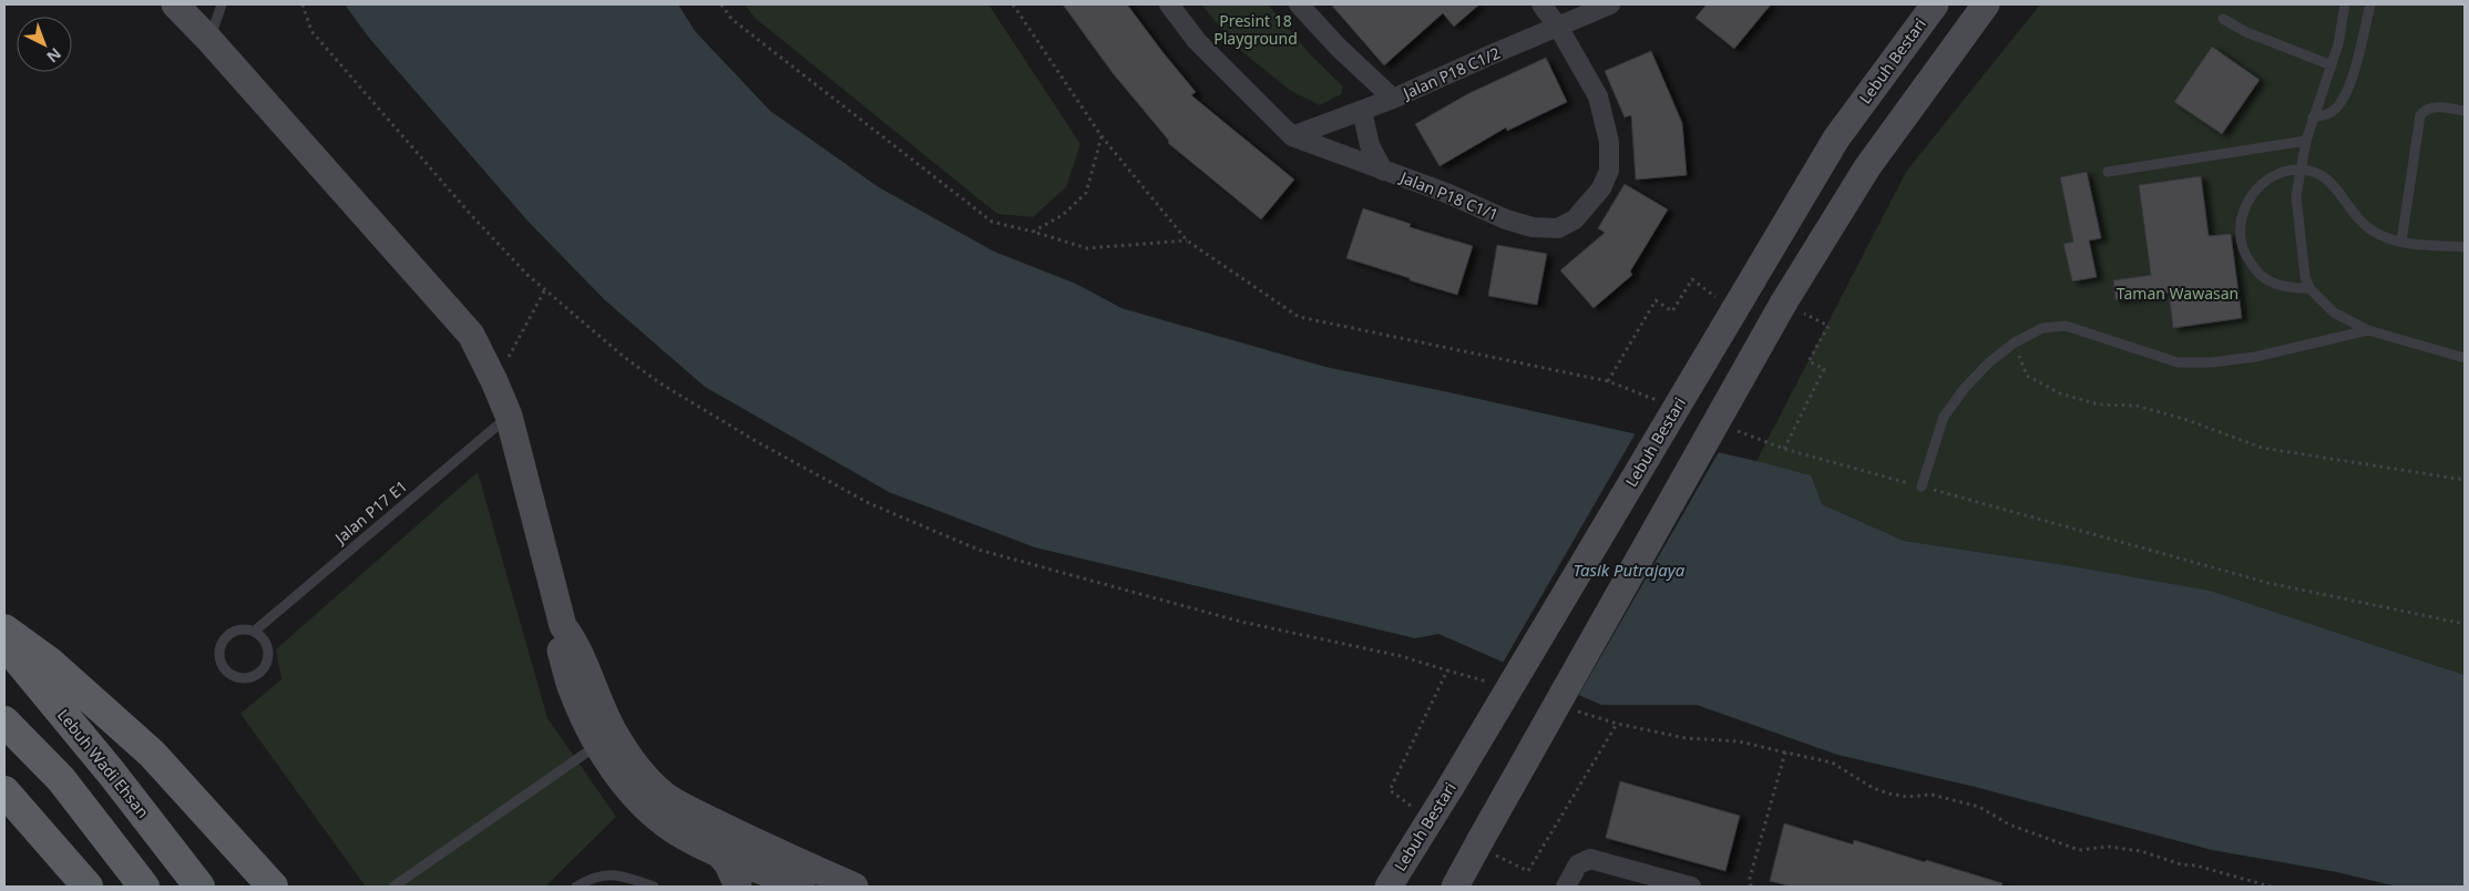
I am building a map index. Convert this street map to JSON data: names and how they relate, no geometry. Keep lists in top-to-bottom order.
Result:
{
  "streets": {
    "main road": ["Lebuh Bestari", "Lebuh Wadi Ehsan"],
    "street": ["Jalan P18 C1/2", "Jalan P18 C1/1"],
    "lane": ["Jalan P17 E1"]
  },
  "crossings": [
    ["Jalan P18 C1/2", "Jalan P18 C1/1"]
  ],
  "water": ["Tasik Putrajaya"],
  "parks": ["Presint 18 Playground", "Taman Wawasan"],
  "north": "bottom right"
}
